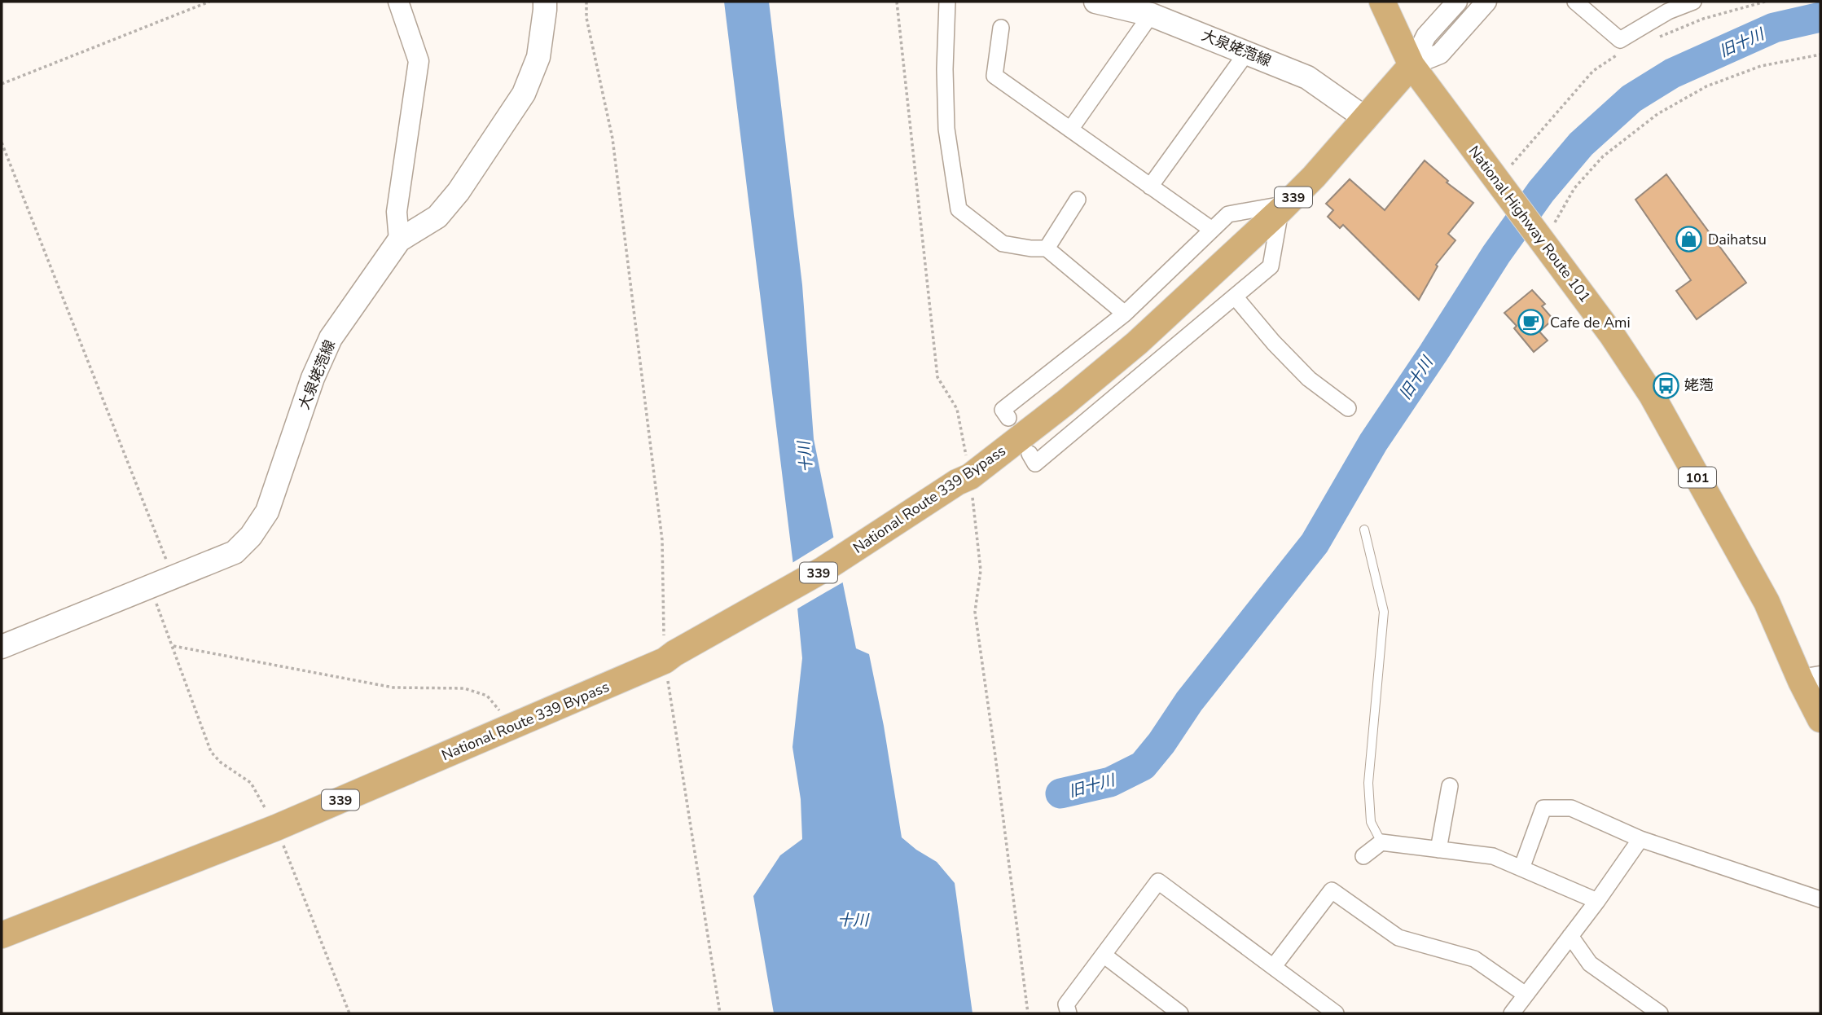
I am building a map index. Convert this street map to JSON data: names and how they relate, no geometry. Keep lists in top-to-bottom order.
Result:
{
  "streets": {
    "highway": [
      "339",
      "National Highway Route 101",
      "101",
      "National Route 339 Bypass"
    ],
    "main road": ["大泉姥萢線"]
  },
  "crossings": [
    ["大泉姥萢線", "National Route 339 Bypass"],
    ["National Highway Route 101", "National Route 339 Bypass"]
  ],
  "water": ["旧十川", "十川"],
  "places": {
    "shop": ["Daihatsu"],
    "cafe": ["Cafe de Ami"],
    "bus stop": ["姥萢"]
  }
}
